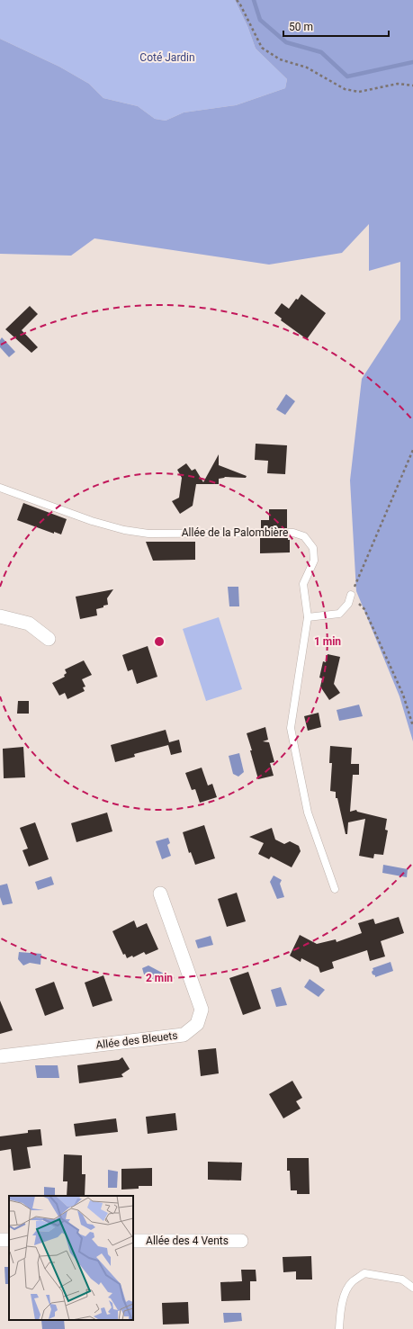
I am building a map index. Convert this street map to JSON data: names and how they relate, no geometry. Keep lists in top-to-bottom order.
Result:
{
  "streets": {
    "street": ["Allée des Bleuets", "Allée des 4 Vents"],
    "lane": ["Allée de la Palombière"]
  },
  "parks": ["Coté Jardin"],
  "scale_bar": "50 m",
  "rings": ["1 min", "2 min"]
}
